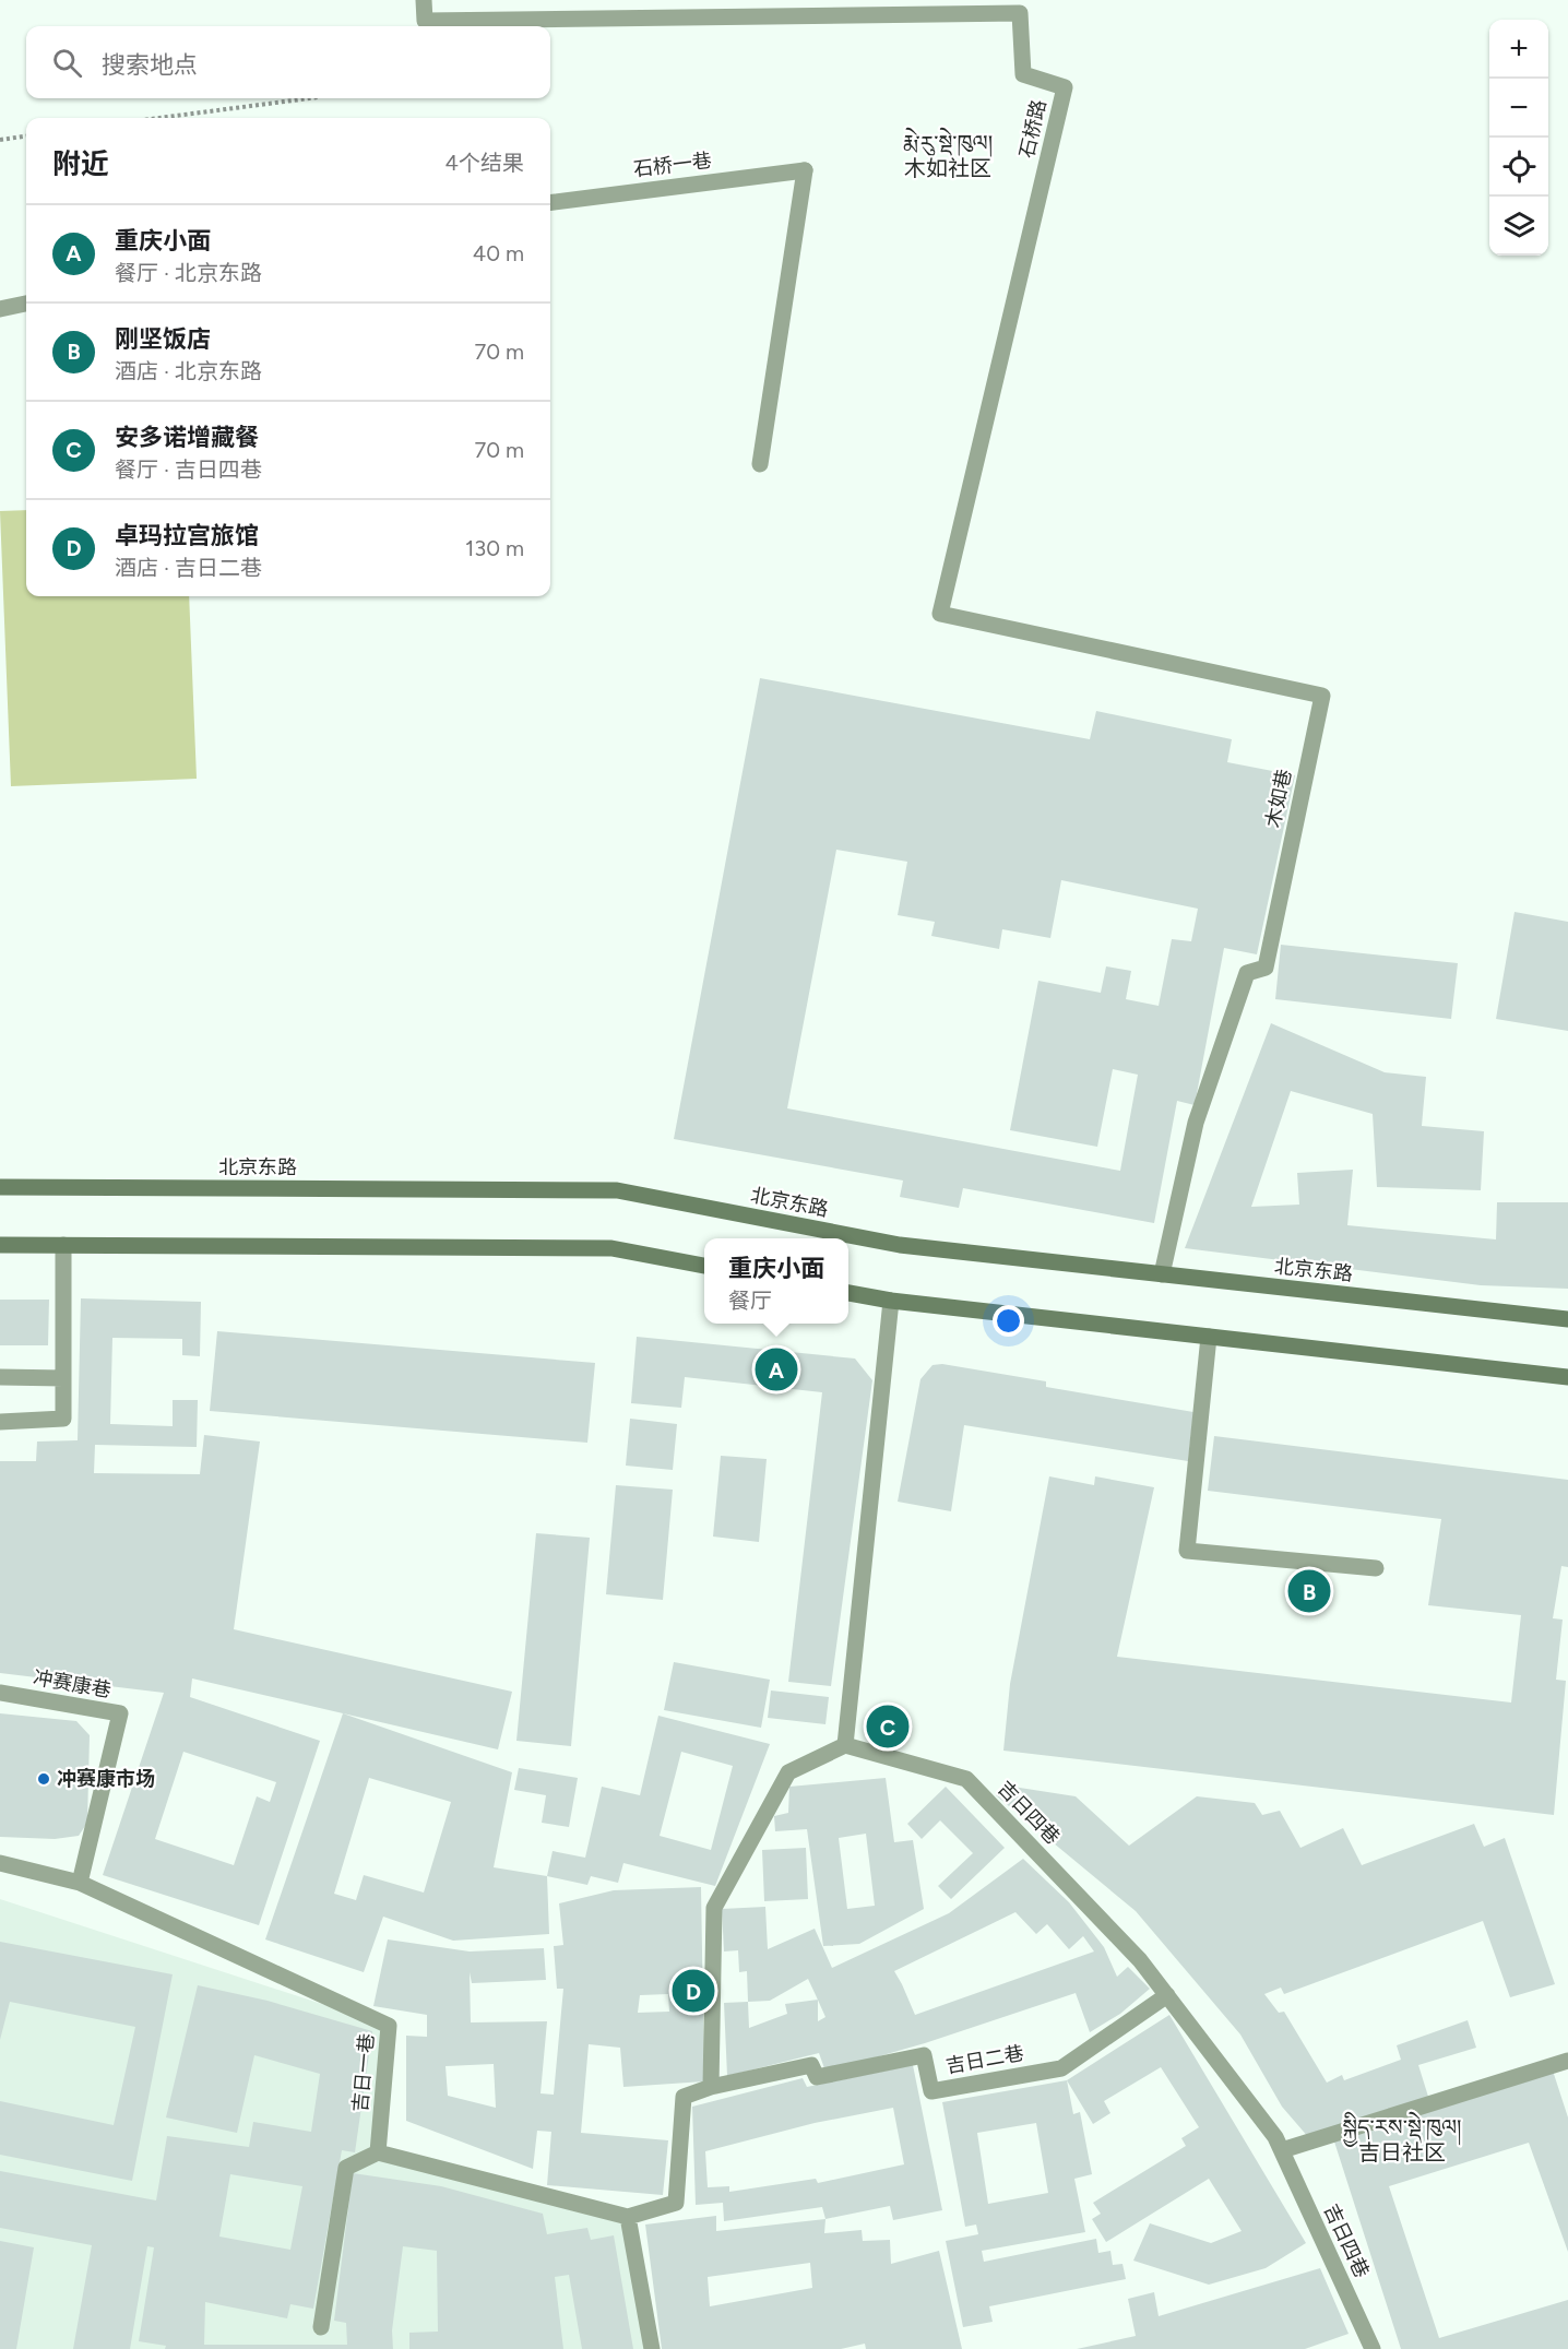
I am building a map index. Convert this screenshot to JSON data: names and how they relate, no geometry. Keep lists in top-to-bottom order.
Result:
{
  "streets": {
    "main road": ["北京东路"],
    "street": [
      "石桥路",
      "石桥一巷",
      "木如巷",
      "冲赛康巷",
      "吉日四巷",
      "吉日二巷",
      "吉日一巷"
    ]
  },
  "crossings": [
    ["石桥路", "木如巷"],
    ["木如巷", "北京东路"],
    ["冲赛康巷", "吉日一巷"],
    ["吉日四巷", "吉日二巷"]
  ],
  "districts": ["རྨེ་རུ་སྡེ་ཁུལ། 木如社区", "སྐྱིད་རས་སྡེ་ཁུལ། 吉日社区"],
  "places": ["冲赛康市场"],
  "page": {
    "map_buttons": ["+", "−"],
    "search": "搜索地点",
    "heading": ["附近", "4个结果"],
    "list": [
      {
        "mark": "A",
        "name": "重庆小面",
        "note": "餐厅 · 北京东路",
        "value": "40 m"
      },
      {
        "mark": "B",
        "name": "刚坚饭店",
        "note": "酒店 · 北京东路",
        "value": "70 m"
      },
      {
        "mark": "C",
        "name": "安多诺增藏餐",
        "note": "餐厅 · 吉日四巷",
        "value": "70 m"
      },
      {
        "mark": "D",
        "name": "卓玛拉宫旅馆",
        "note": "酒店 · 吉日二巷",
        "value": "130 m"
      }
    ],
    "popup": ["重庆小面", "餐厅"],
    "pins": [
      "A",
      "B",
      "C",
      "D"
    ]
  }
}
